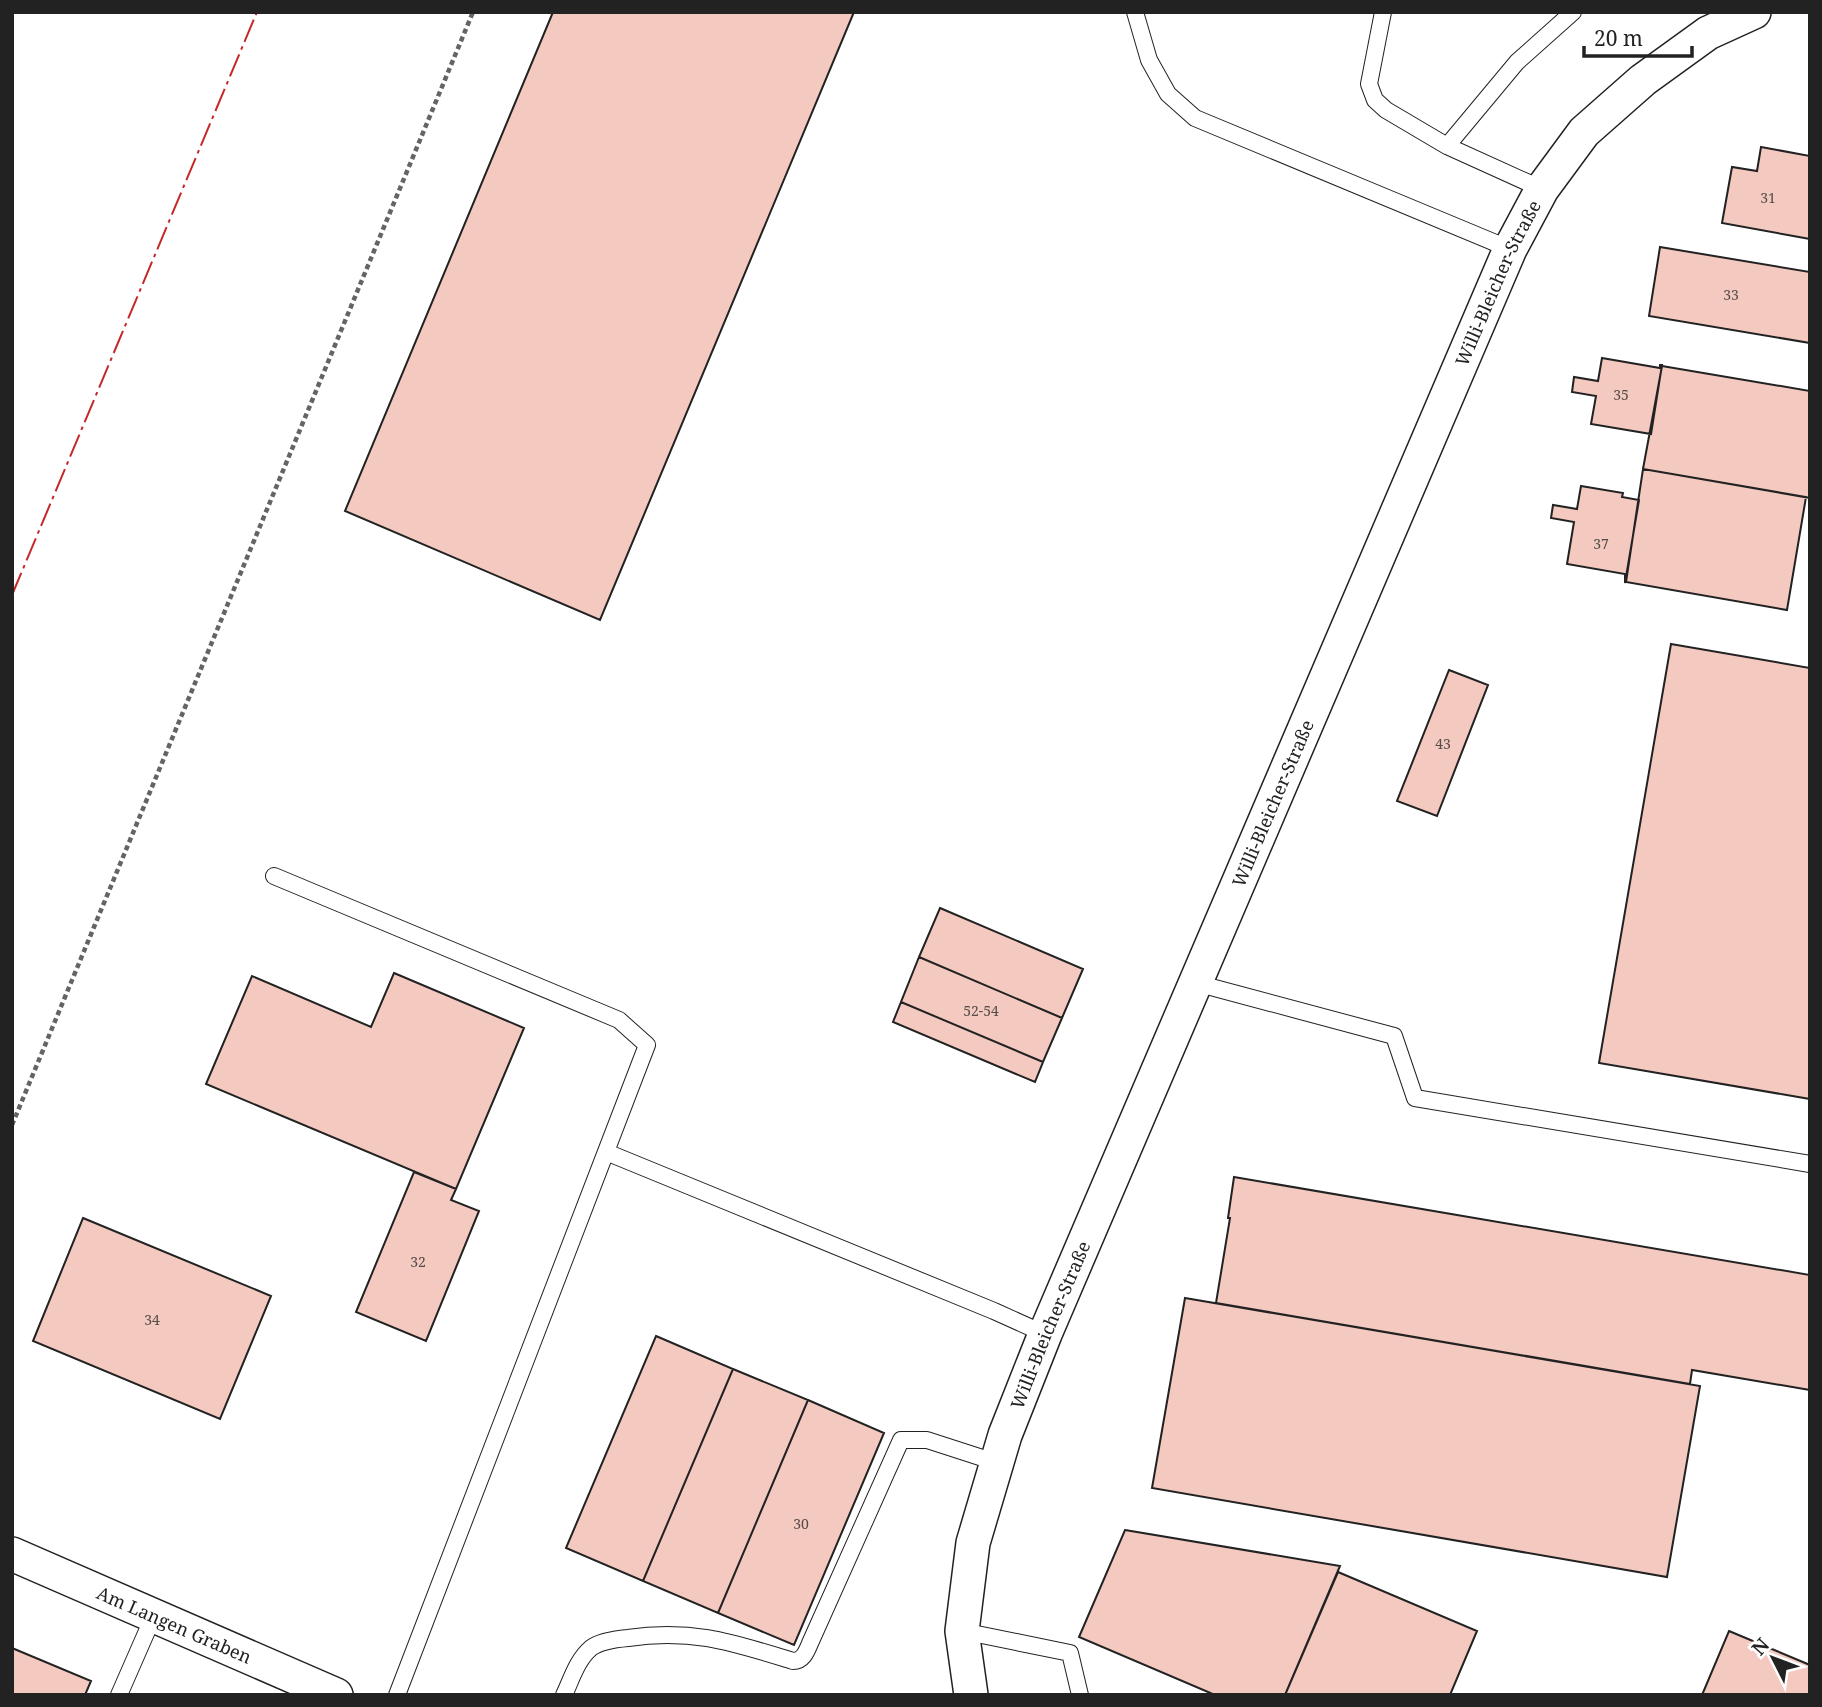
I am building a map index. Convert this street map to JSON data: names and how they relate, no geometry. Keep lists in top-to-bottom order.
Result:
{
  "streets": {
    "street": ["Willi-Bleicher-Straße", "Am Langen Graben"]
  },
  "house_numbers": [
    "31",
    "33",
    "35",
    "37",
    "43",
    "52-54",
    "32",
    "34",
    "30"
  ],
  "scale_bar": "20 m",
  "north": "top left"
}
